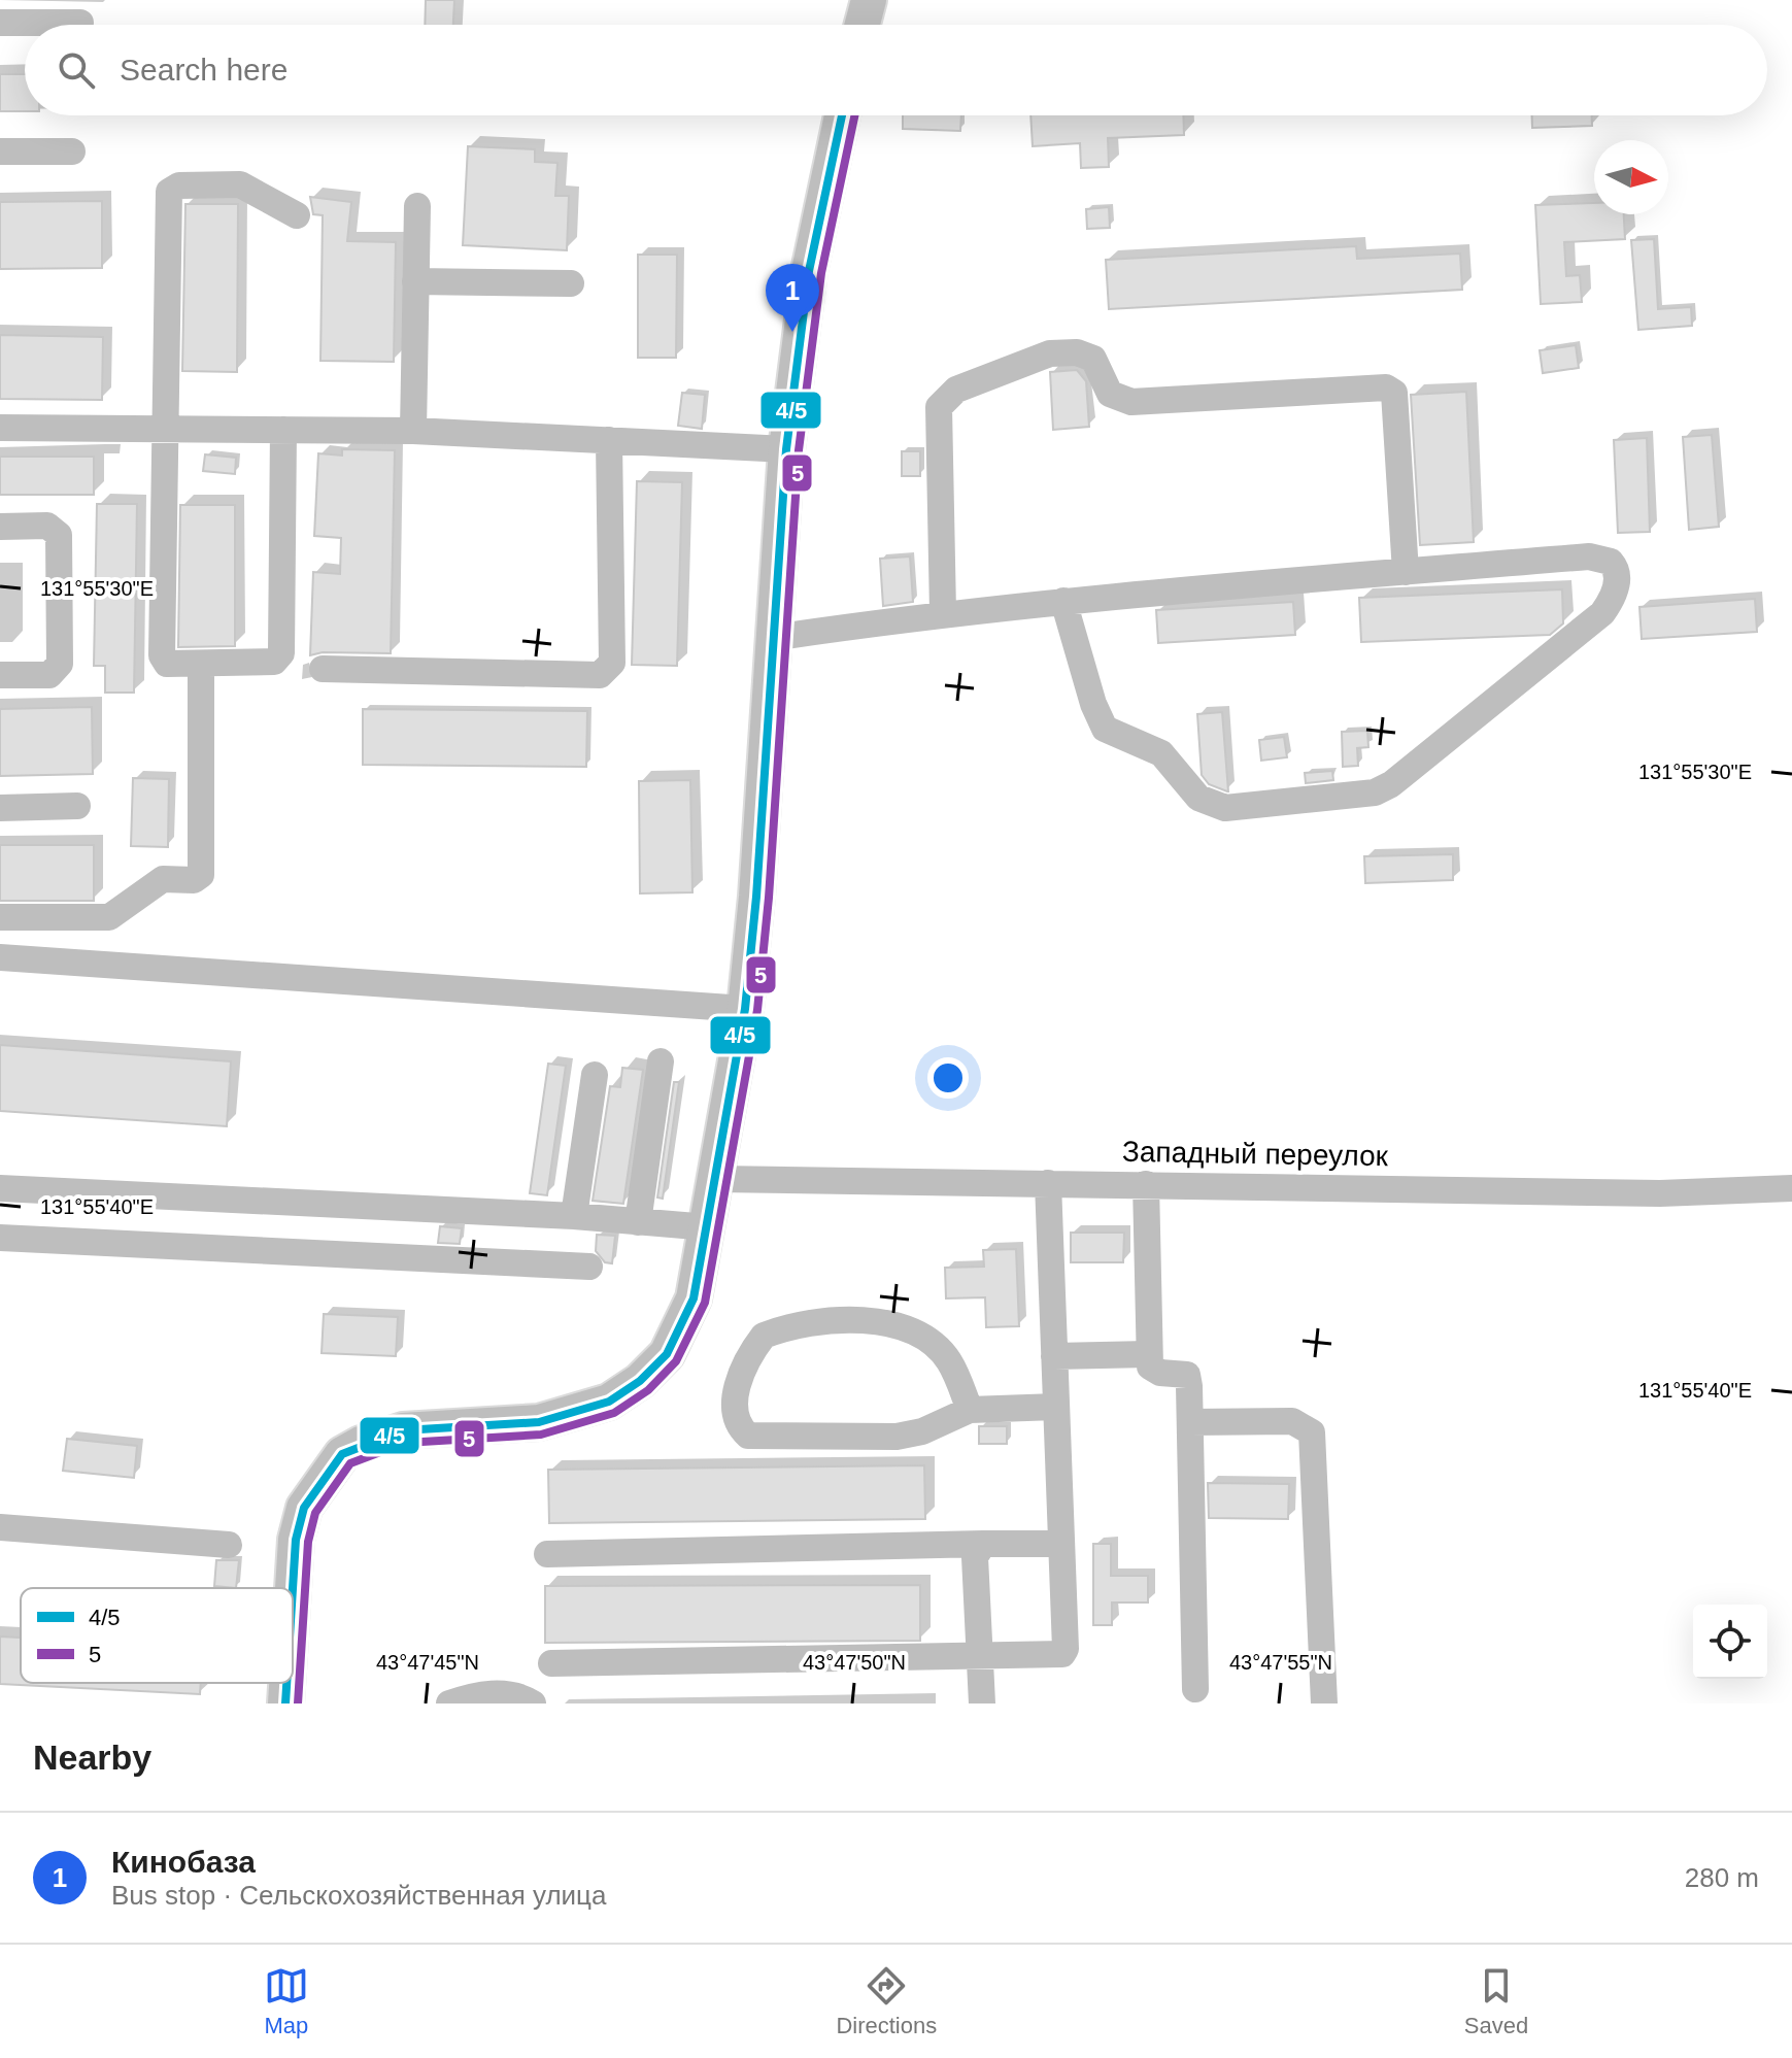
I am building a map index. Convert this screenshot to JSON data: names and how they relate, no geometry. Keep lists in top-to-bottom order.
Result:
{
  "streets": {
    "street": ["Западный переулок"]
  },
  "lines": ["transit line 4/5", "transit line 5"],
  "legend": ["4/5", "5"],
  "north": "right",
  "page": {
    "search": "Search here",
    "pins": "1",
    "heading": "Nearby",
    "list": [
      {
        "mark": "1",
        "name": "Кинобаза",
        "note": "Bus stop · Сельскохозяйственная улица",
        "value": "280 m"
      }
    ],
    "nav": ["Map", "Directions", "Saved"]
  },
  "coordinates": [
    "131°55'30\"E",
    "131°55'40\"E",
    "43°47'45\"N",
    "43°47'50\"N",
    "43°47'55\"N"
  ]
}
